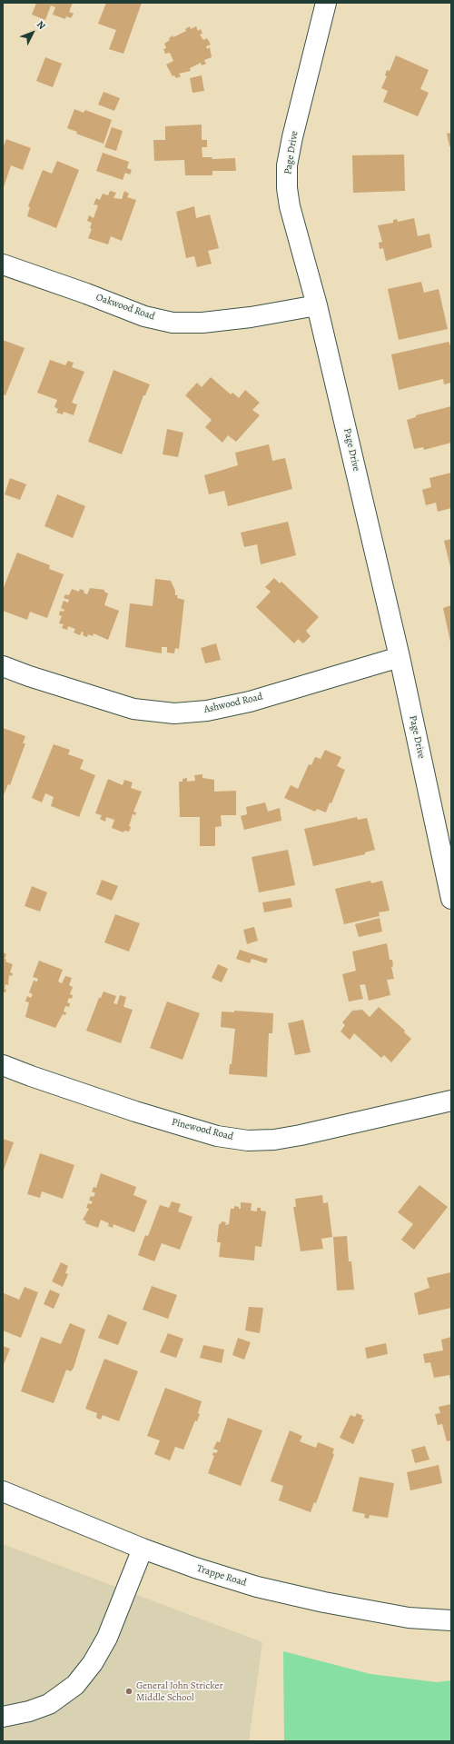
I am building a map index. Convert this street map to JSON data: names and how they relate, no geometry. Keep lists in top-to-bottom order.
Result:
{
  "streets": {
    "street": [
      "Page Drive",
      "Oakwood Road",
      "Ashwood Road",
      "Pinewood Road",
      "Trappe Road"
    ]
  },
  "crossings": [
    ["Page Drive", "Oakwood Road"],
    ["Page Drive", "Ashwood Road"]
  ],
  "places": ["General John Stricker Middle School"],
  "north": "top right"
}
